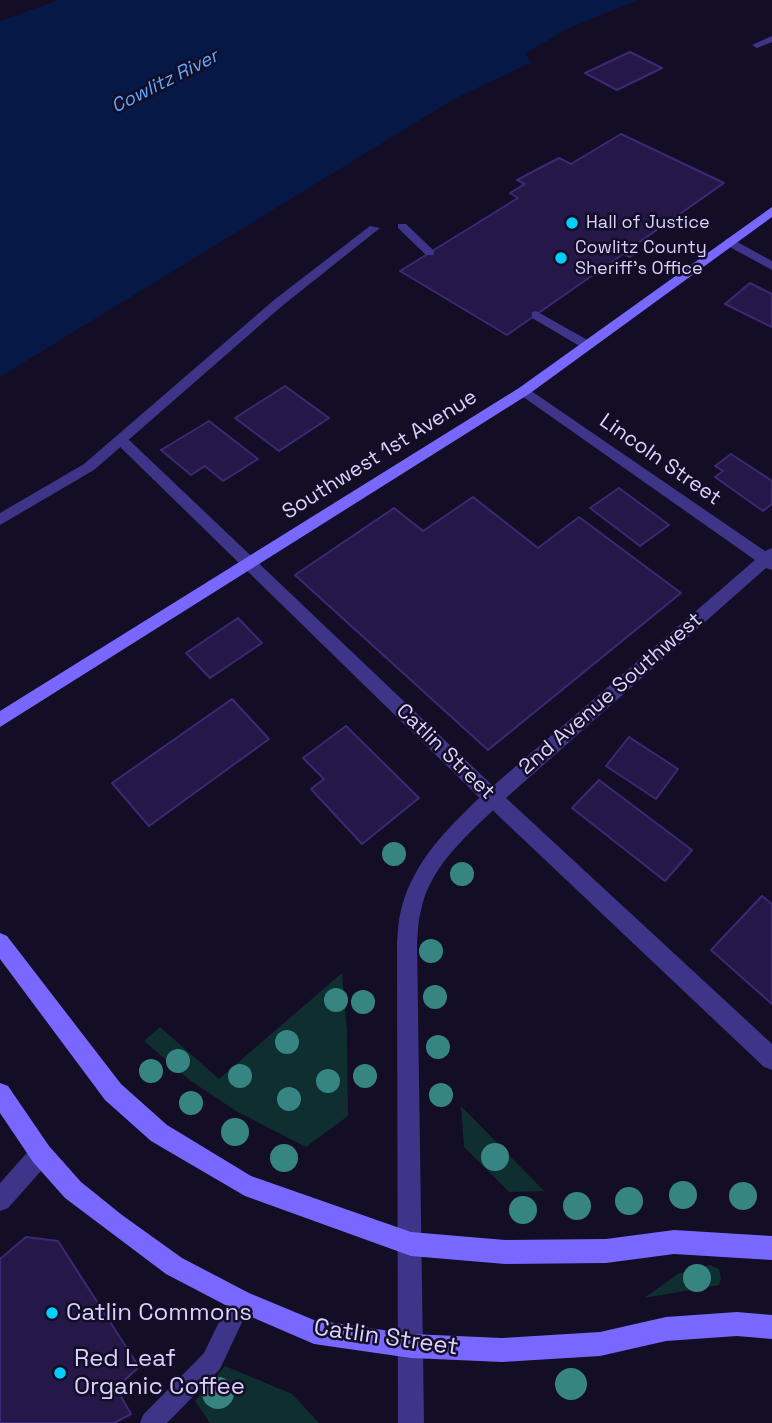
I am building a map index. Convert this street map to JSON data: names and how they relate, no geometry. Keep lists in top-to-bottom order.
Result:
{
  "streets": {
    "main road": ["Southwest 1st Avenue", "Catlin Street"],
    "street": ["Lincoln Street", "2nd Avenue Southwest"]
  },
  "crossings": [
    ["Southwest 1st Avenue", "Lincoln Street"],
    ["Southwest 1st Avenue", "Catlin Street"],
    ["Lincoln Street", "2nd Avenue Southwest"],
    ["2nd Avenue Southwest", "Catlin Street"]
  ],
  "water": ["Cowlitz River"],
  "places": [
    "Hall of Justice",
    "Cowlitz County Sheriff’s Office",
    "Catlin Commons",
    "Red Leaf Organic Coffee"
  ]
}
